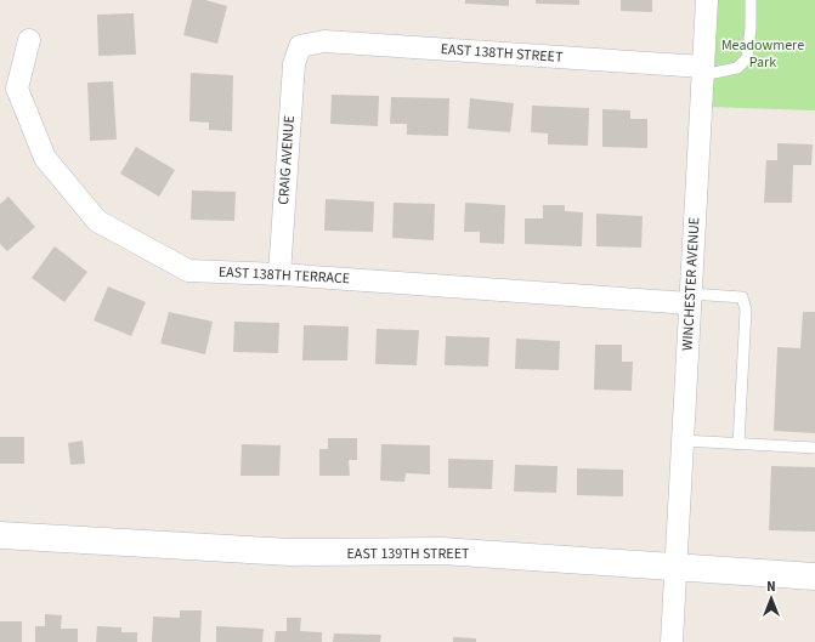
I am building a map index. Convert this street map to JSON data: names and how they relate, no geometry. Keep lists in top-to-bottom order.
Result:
{
  "streets": {
    "street": [
      "EAST 138TH STREET",
      "CRAIG AVENUE",
      "EAST 138TH TERRACE",
      "WINCHESTER AVENUE",
      "EAST 139TH STREET"
    ]
  },
  "crossings": [
    ["EAST 138TH STREET", "CRAIG AVENUE"],
    ["EAST 138TH STREET", "WINCHESTER AVENUE"],
    ["CRAIG AVENUE", "EAST 138TH TERRACE"],
    ["EAST 138TH TERRACE", "WINCHESTER AVENUE"],
    ["WINCHESTER AVENUE", "EAST 139TH STREET"]
  ],
  "parks": ["Meadowmere Park"],
  "north": "top"
}
